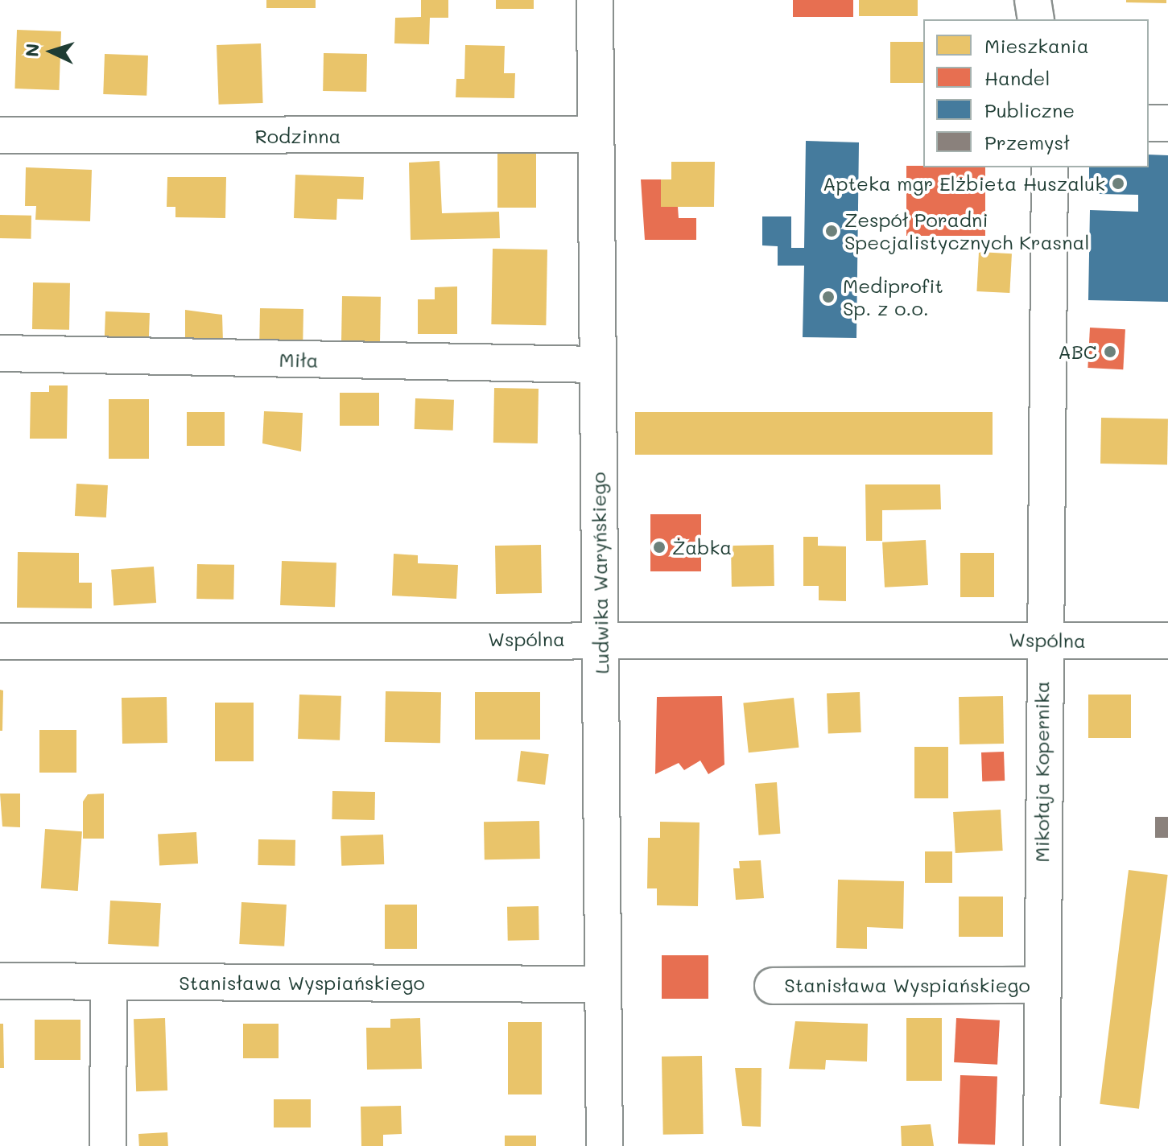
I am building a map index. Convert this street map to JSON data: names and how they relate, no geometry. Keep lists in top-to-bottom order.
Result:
{
  "streets": {
    "street": [
      "Rodzinna",
      "Miła",
      "Ludwika Waryńskiego",
      "Wspólna",
      "Mikołaja Kopernika",
      "Stanisława Wyspiańskiego"
    ]
  },
  "crossings": [
    ["Rodzinna", "Ludwika Waryńskiego"],
    ["Miła", "Ludwika Waryńskiego"],
    ["Ludwika Waryńskiego", "Wspólna"],
    ["Ludwika Waryńskiego", "Stanisława Wyspiańskiego"],
    ["Wspólna", "Mikołaja Kopernika"],
    ["Mikołaja Kopernika", "Stanisława Wyspiańskiego"]
  ],
  "places": [
    "Apteka mgr Elżbieta Huszaluk",
    "Zespół Poradni Specjalistycznych Krasnal",
    "Mediprofit Sp. z o.o.",
    "ABC",
    "Żabka"
  ],
  "legend": [
    "Mieszkania",
    "Handel",
    "Publiczne",
    "Przemysł"
  ],
  "north": "left"
}
